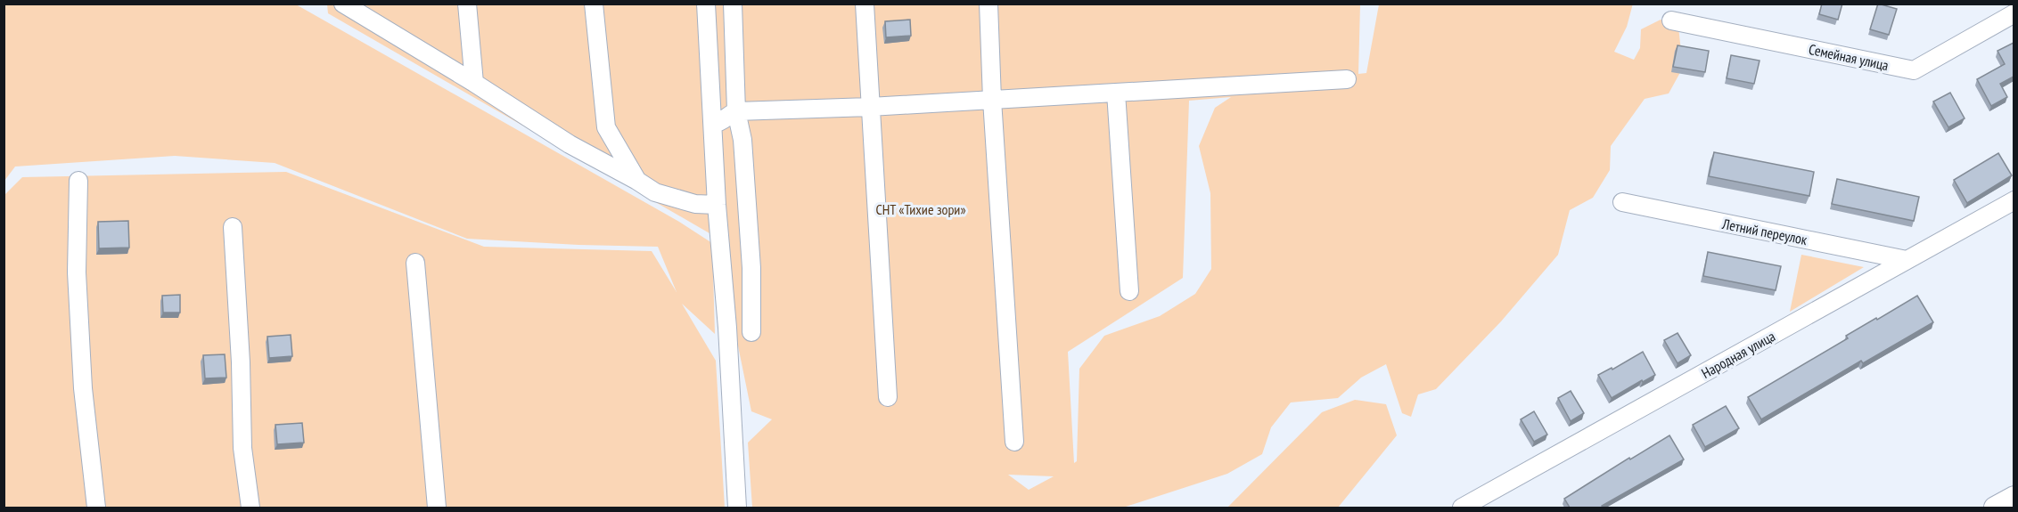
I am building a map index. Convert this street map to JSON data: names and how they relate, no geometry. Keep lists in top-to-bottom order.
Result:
{
  "streets": {
    "street": ["Семейная улица", "Летний переулок", "Народная улица"]
  },
  "crossings": [
    ["Летний переулок", "Народная улица"]
  ],
  "parks": ["СНТ «Тихие зори»"]
}
